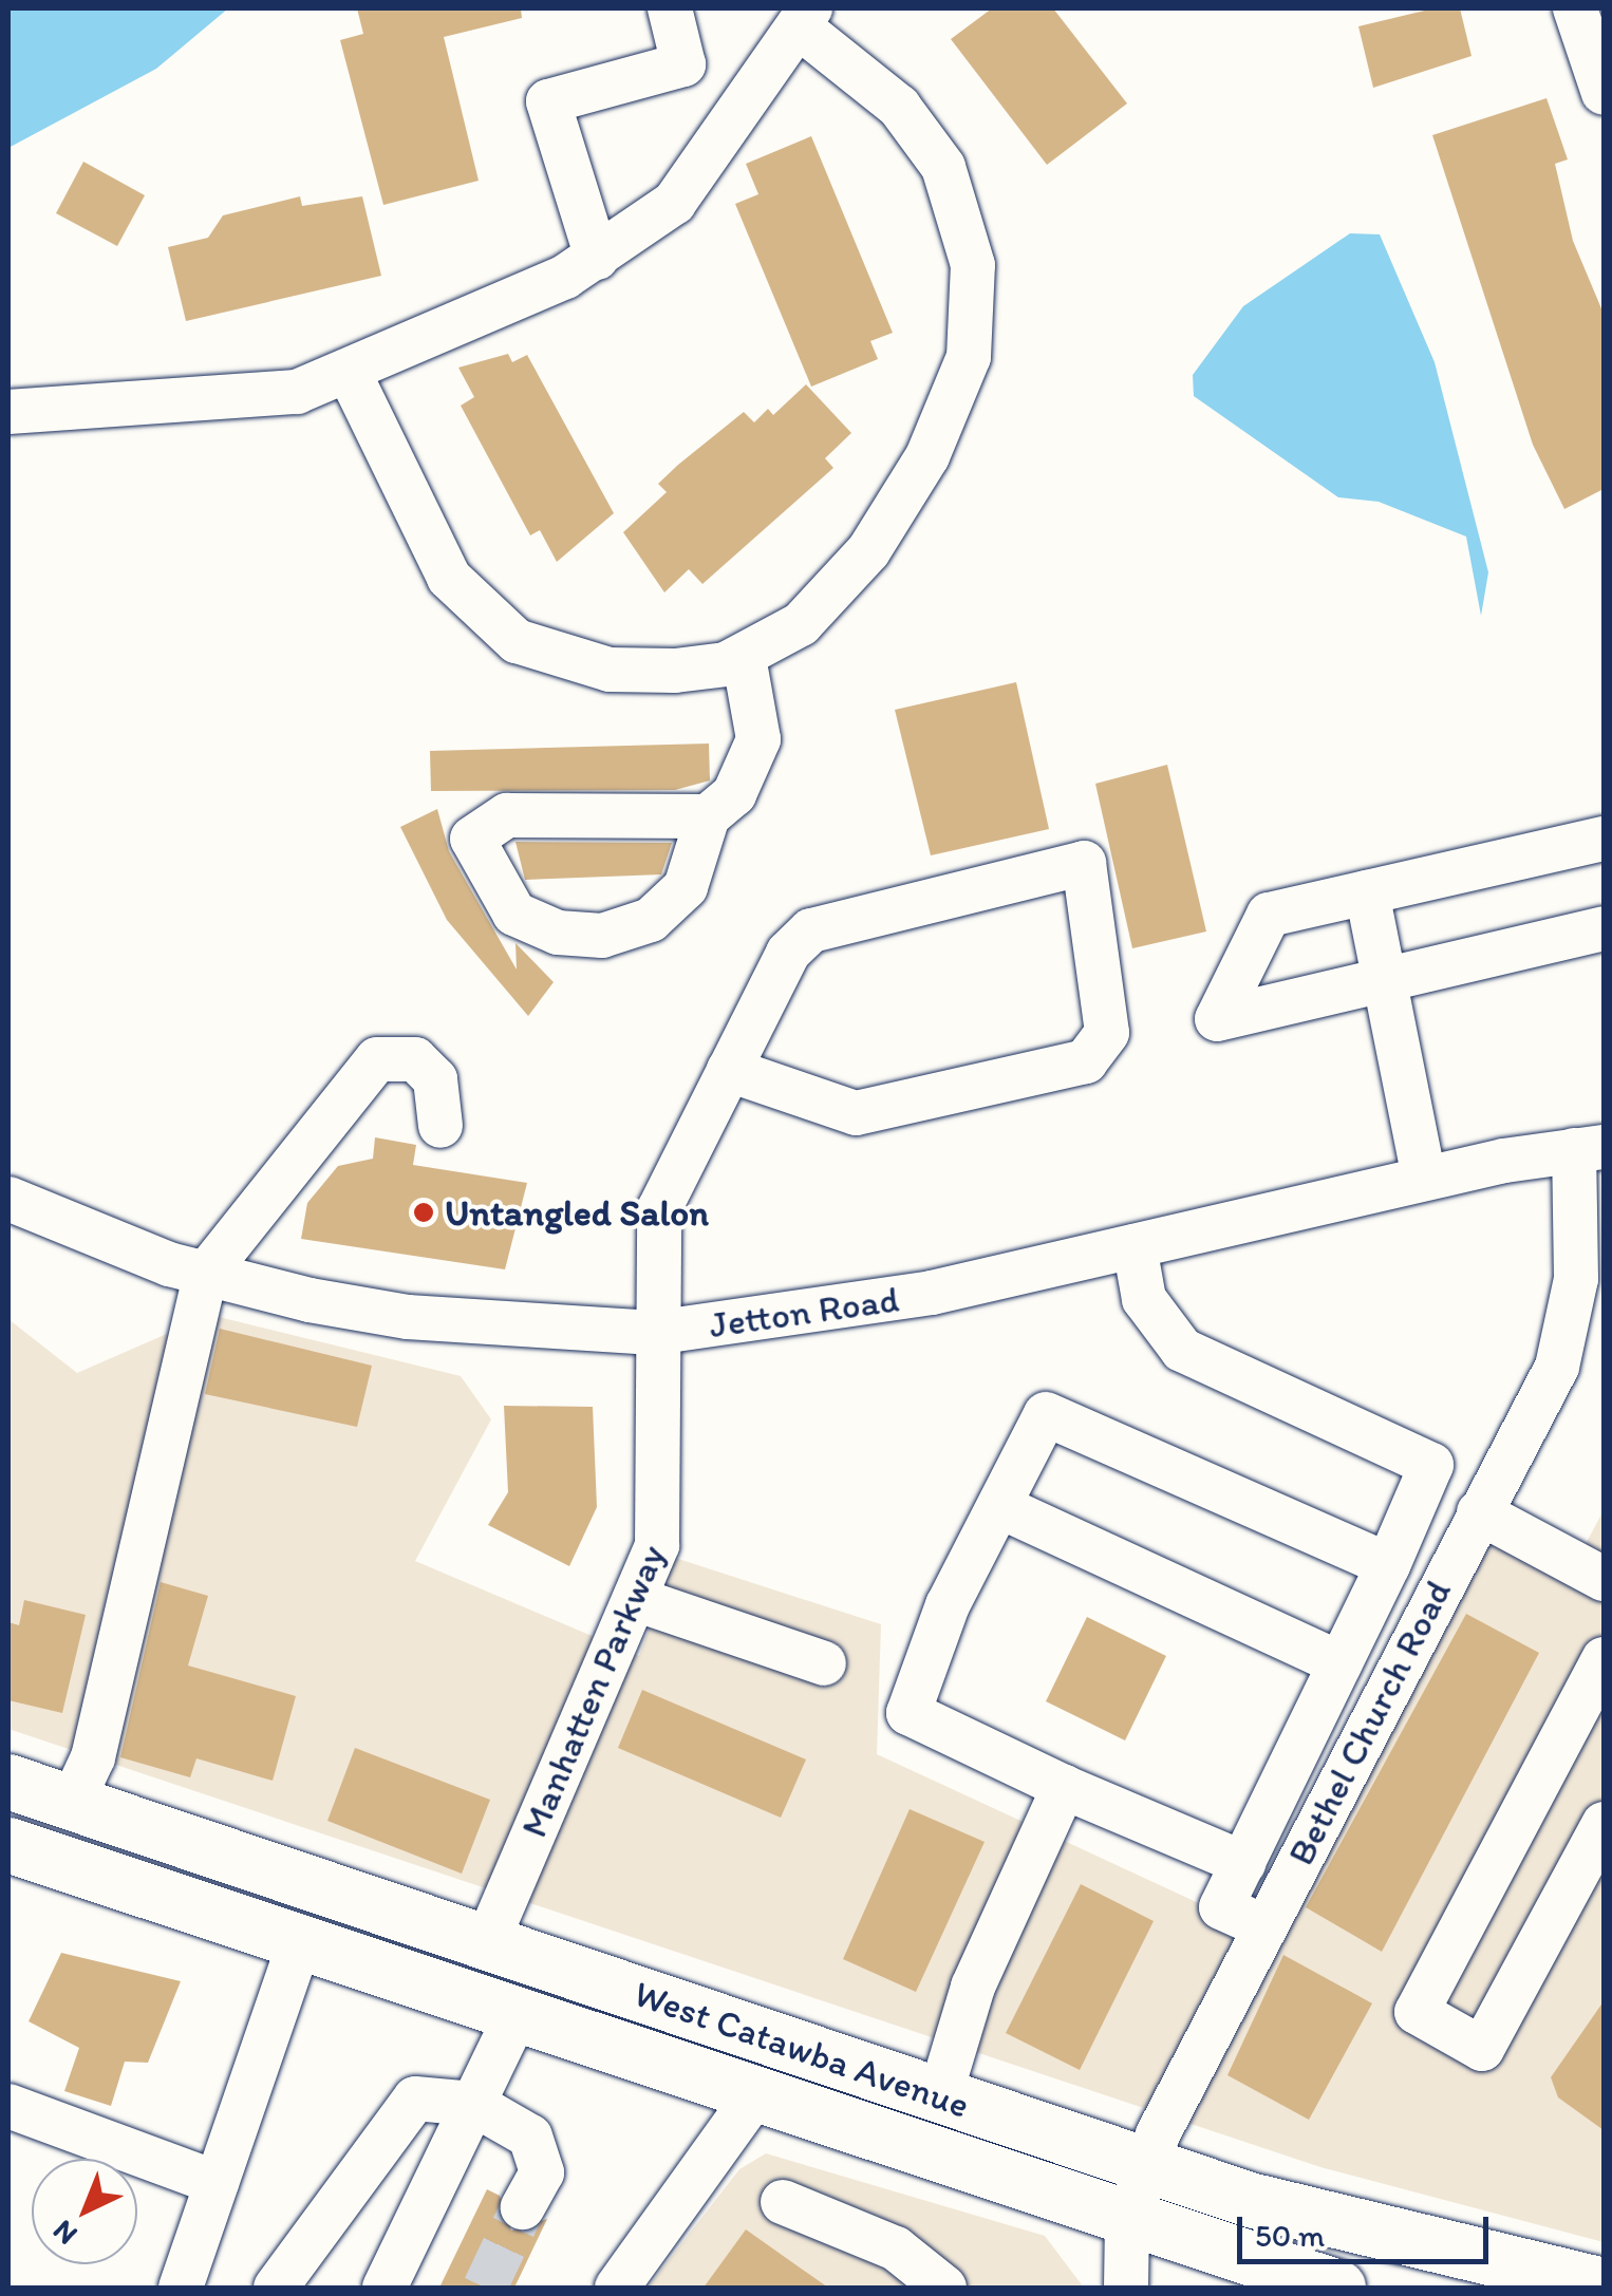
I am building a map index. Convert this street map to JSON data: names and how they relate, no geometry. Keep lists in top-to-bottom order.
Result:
{
  "streets": {
    "main road": ["West Catawba Avenue"],
    "street": ["Jetton Road", "Manhatten Parkway", "Bethel Church Road"]
  },
  "crossings": [
    ["Jetton Road", "Manhatten Parkway"],
    ["Jetton Road", "Bethel Church Road"],
    ["Manhatten Parkway", "West Catawba Avenue"],
    ["Bethel Church Road", "West Catawba Avenue"]
  ],
  "places": ["Untangled Salon"],
  "scale_bar": "50 m",
  "north": "bottom left"
}
